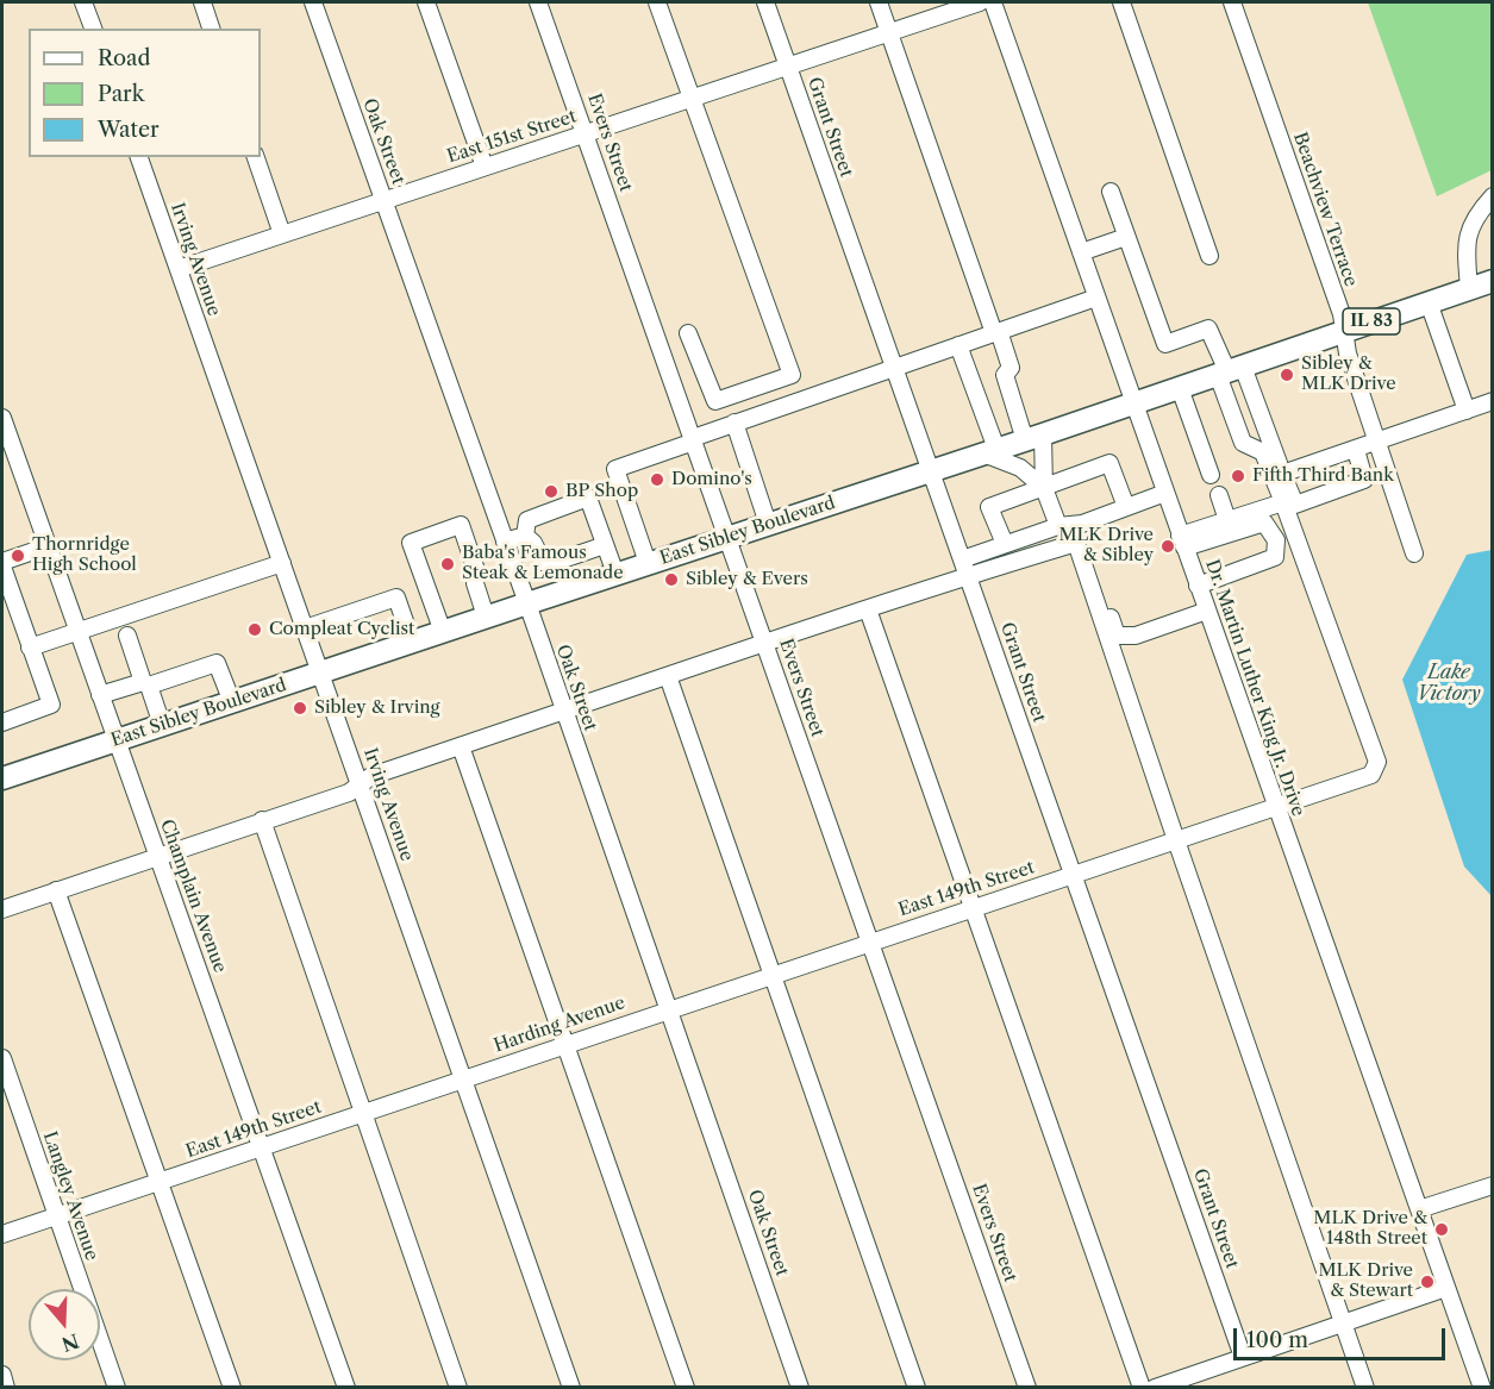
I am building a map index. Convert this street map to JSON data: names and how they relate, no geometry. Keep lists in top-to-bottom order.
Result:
{
  "streets": {
    "main road": ["IL 83", "East Sibley Boulevard"],
    "street": [
      "Grant Street",
      "East 151st Street",
      "Oak Street",
      "Evers Street",
      "Beachview Terrace",
      "Irving Avenue",
      "Dr. Martin Luther King Jr. Drive",
      "East 149th Street",
      "Champlain Avenue",
      "Harding Avenue",
      "Langley Avenue"
    ]
  },
  "crossings": [
    ["Grant Street", "East 151st Street"],
    ["Grant Street", "East Sibley Boulevard"],
    ["Grant Street", "East 149th Street"],
    ["East 151st Street", "Oak Street"],
    ["East 151st Street", "Evers Street"],
    ["East 151st Street", "Irving Avenue"],
    ["Oak Street", "East Sibley Boulevard"],
    ["Oak Street", "East 149th Street"],
    ["Oak Street", "Harding Avenue"],
    ["Evers Street", "East Sibley Boulevard"],
    ["Evers Street", "East 149th Street"],
    ["Beachview Terrace", "East Sibley Boulevard"],
    ["Irving Avenue", "East Sibley Boulevard"],
    ["Irving Avenue", "East 149th Street"],
    ["Irving Avenue", "Harding Avenue"],
    ["East Sibley Boulevard", "Dr. Martin Luther King Jr. Drive"],
    ["East Sibley Boulevard", "Champlain Avenue"],
    ["Dr. Martin Luther King Jr. Drive", "East 149th Street"],
    ["East 149th Street", "Champlain Avenue"],
    ["East 149th Street", "Harding Avenue"],
    ["East 149th Street", "Langley Avenue"]
  ],
  "water": ["Lake Victory"],
  "places": [
    "Sibley & MLK Drive",
    "Fifth Third Bank",
    "Domino's",
    "BP Shop",
    "MLK Drive & Sibley",
    "Thornridge High School",
    "Baba's Famous Steak & Lemonade",
    "Sibley & Evers",
    "Compleat Cyclist",
    "Sibley & Irving",
    "MLK Drive & 148th Street",
    "MLK Drive & Stewart"
  ],
  "legend": ["Road", "Park", "Water"],
  "scale_bar": "100 m",
  "north": "bottom"
}
